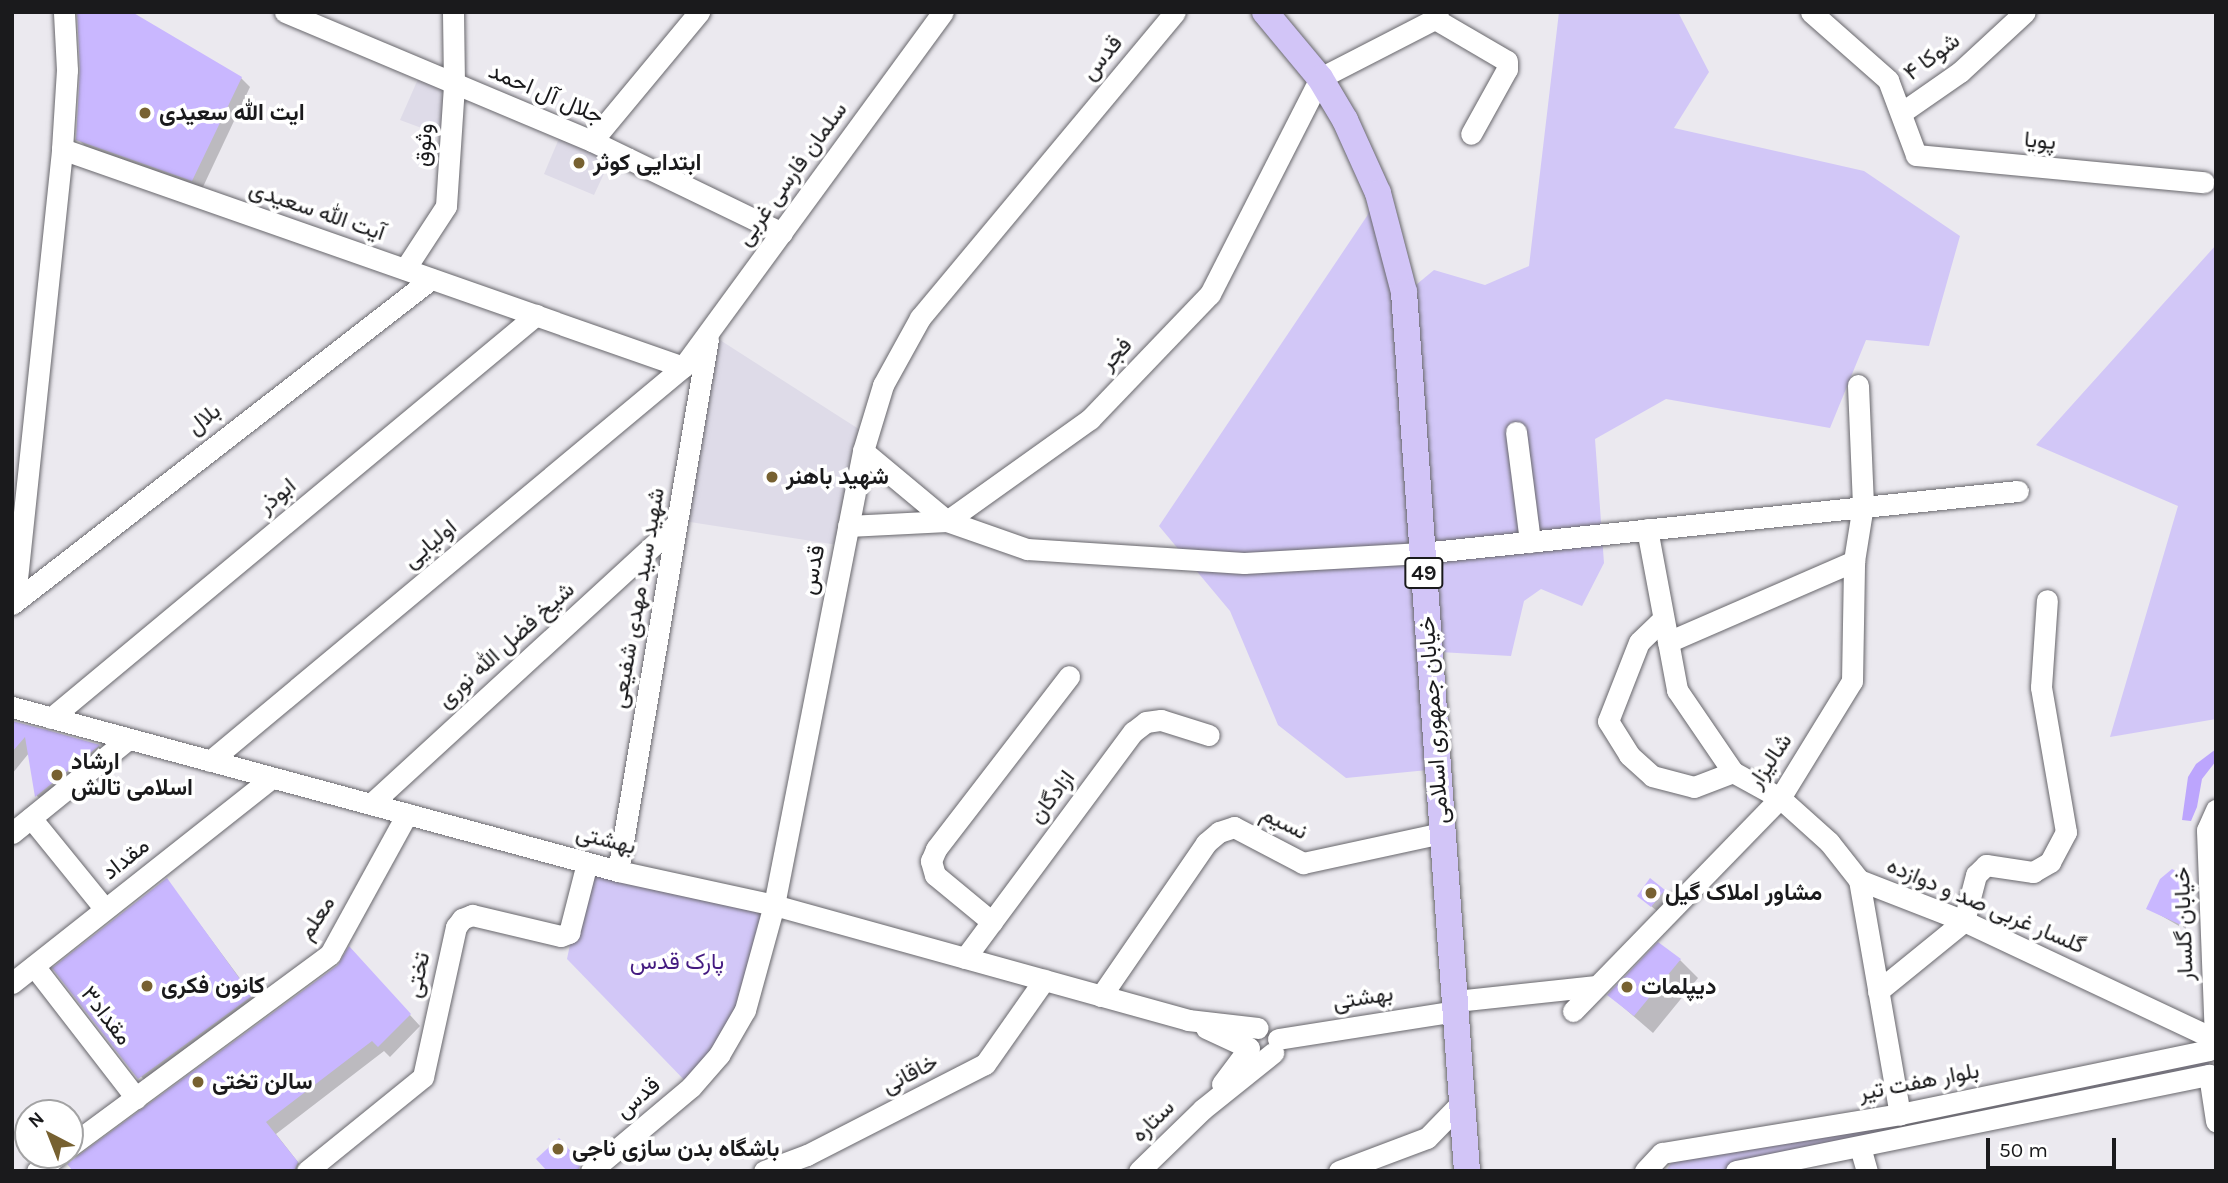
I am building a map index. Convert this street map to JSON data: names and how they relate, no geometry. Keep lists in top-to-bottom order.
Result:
{
  "streets": {
    "main road": ["49", "خیابان جمهوری اسلامی"],
    "street": [
      "شوکا ۴",
      "قدس",
      "جلال آل احمد",
      "پویا",
      "وثوق",
      "سلمان فارسی غربی",
      "آیت الله سعیدی",
      "فجر",
      "بلال",
      "ابوذر",
      "اولیایی",
      "شهید سید مهدی شفیعی",
      "شیخ فضل الله نوری",
      "شالیزار",
      "ازادگان",
      "نسیم",
      "بهشتی",
      "مقداد",
      "گلسار غربی صد و دوازده",
      "معلم",
      "خیابان گلسار",
      "تختی",
      "مقداد۳",
      "خاقانی",
      "بلوار هفت تیر",
      "ستاره"
    ]
  },
  "crossings": [
    ["شوکا ۴", "پویا"],
    ["قدس", "بهشتی"],
    ["جلال آل احمد", "وثوق"],
    ["جلال آل احمد", "سلمان فارسی غربی"],
    ["وثوق", "آیت الله سعیدی"],
    ["سلمان فارسی غربی", "آیت الله سعیدی"],
    ["سلمان فارسی غربی", "اولیایی"],
    ["سلمان فارسی غربی", "شهید سید مهدی شفیعی"],
    ["آیت الله سعیدی", "بلال"],
    ["آیت الله سعیدی", "ابوذر"],
    ["آیت الله سعیدی", "اولیایی"],
    ["فجر", "خیابان جمهوری اسلامی"],
    ["ابوذر", "بهشتی"],
    ["اولیایی", "بهشتی"],
    ["شهید سید مهدی شفیعی", "شیخ فضل الله نوری"],
    ["شهید سید مهدی شفیعی", "بهشتی"],
    ["شیخ فضل الله نوری", "بهشتی"],
    ["خیابان جمهوری اسلامی", "نسیم"],
    ["خیابان جمهوری اسلامی", "بهشتی"],
    ["شالیزار", "گلسار غربی صد و دوازده"],
    ["ازادگان", "بهشتی"],
    ["نسیم", "بهشتی"],
    ["بهشتی", "مقداد"],
    ["بهشتی", "معلم"],
    ["بهشتی", "تختی"],
    ["بهشتی", "خاقانی"],
    ["مقداد", "مقداد۳"],
    ["گلسار غربی صد و دوازده", "خیابان گلسار"],
    ["گلسار غربی صد و دوازده", "بلوار هفت تیر"],
    ["معلم", "مقداد۳"],
    ["خیابان گلسار", "بلوار هفت تیر"]
  ],
  "parks": ["پارک قدس"],
  "places": [
    "ایت الله سعیدی",
    "ابتدایی کوثر",
    "شهید باهنر",
    "ارشاد اسلامی تالش",
    "مشاور املاک گیل",
    "کانون فکری",
    "دیپلمات",
    "سالن تختی",
    "باشگاه بدن سازی ناجی"
  ],
  "scale_bar": "50 m",
  "north": "top left"
}
